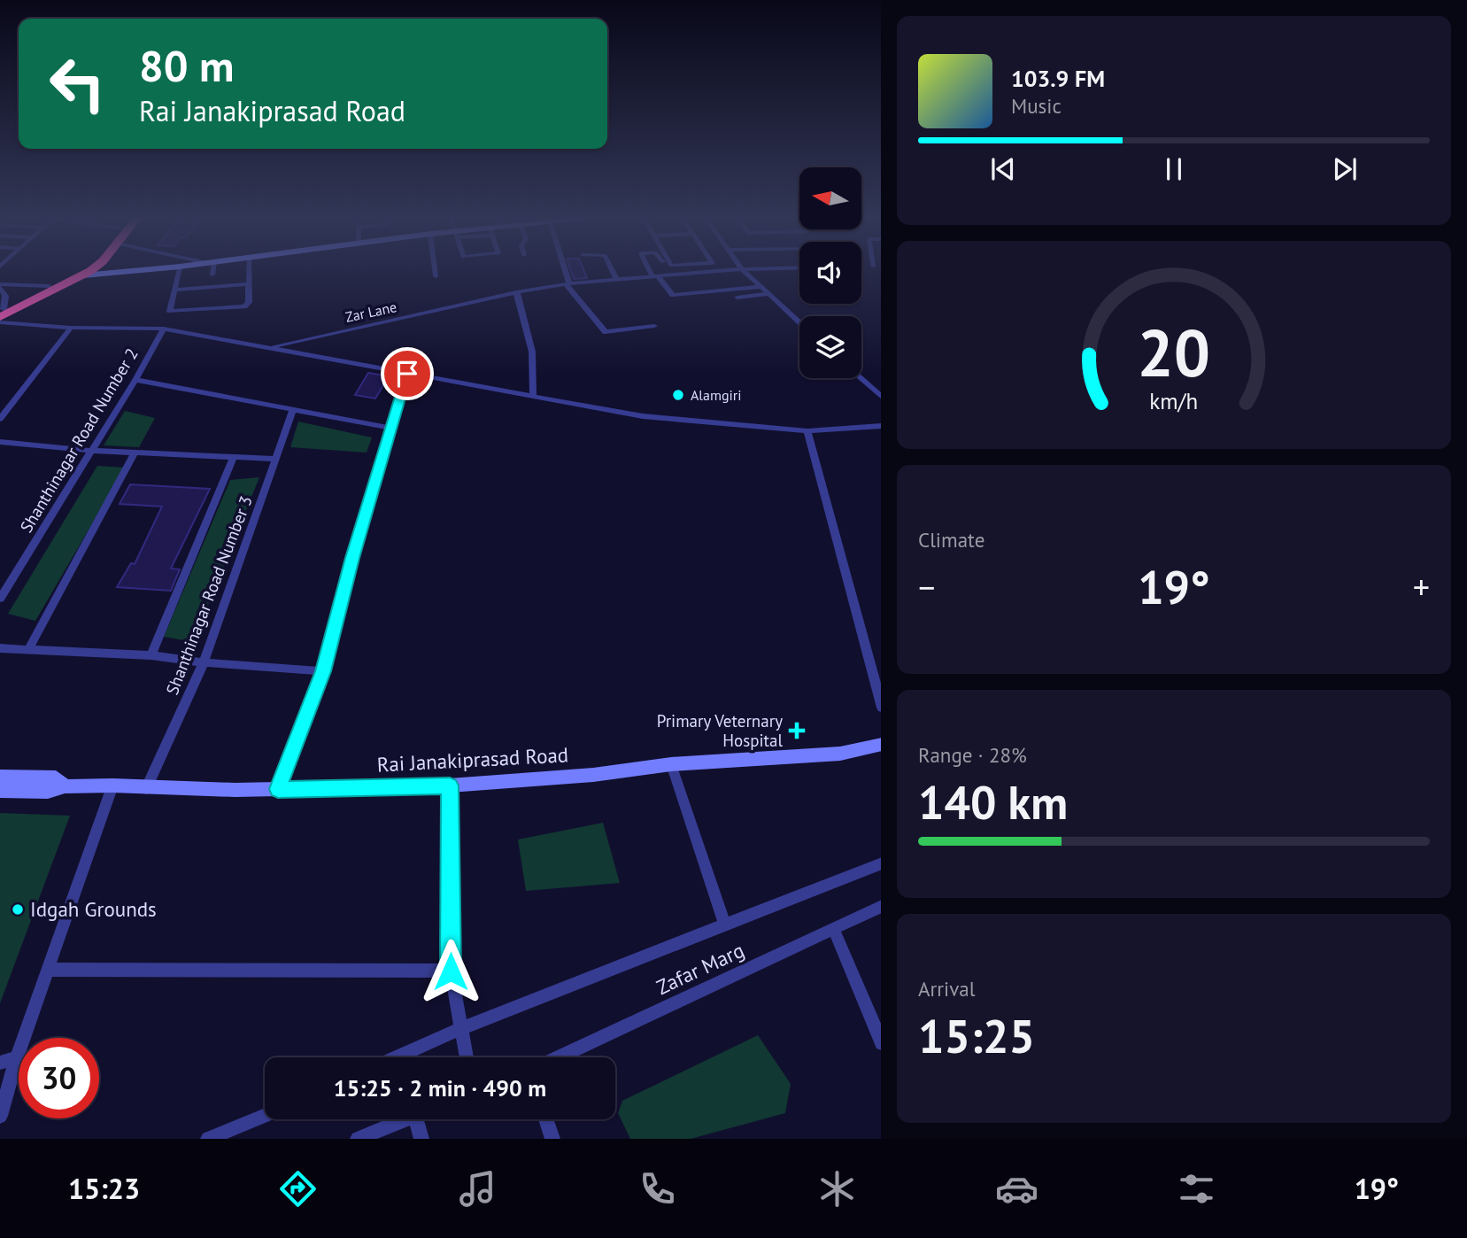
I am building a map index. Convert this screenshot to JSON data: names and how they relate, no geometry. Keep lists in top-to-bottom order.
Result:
{
  "streets": {
    "street": [
      "Zar Lane",
      "Shanthinagar Road Number 2",
      "Shanthinagar Road Number 3",
      "Rai Janakiprasad Road",
      "Zafar Marg"
    ]
  },
  "crossings": [
    ["Shanthinagar Road Number 3", "Rai Janakiprasad Road"]
  ],
  "places": {
    "other": ["Alamgiri", "Idgah Grounds"],
    "health": ["Primary Veternary Hospital"]
  },
  "north": "left",
  "page": {
    "turn": ["80 m", "Rai Janakiprasad Road"],
    "song": ["103.9 FM", "Music"],
    "tile": [
      "Climate",
      ["Range · 28%", "140 km"],
      ["Arrival", "15:25"]
    ],
    "heat": ["−", "19°", "+"],
    "limit": "30",
    "trip": "15:25 · 2 min · 490 m",
    "tabs": ["15:23", "19°"],
    "gauge": ["20", "km/h"]
  }
}
